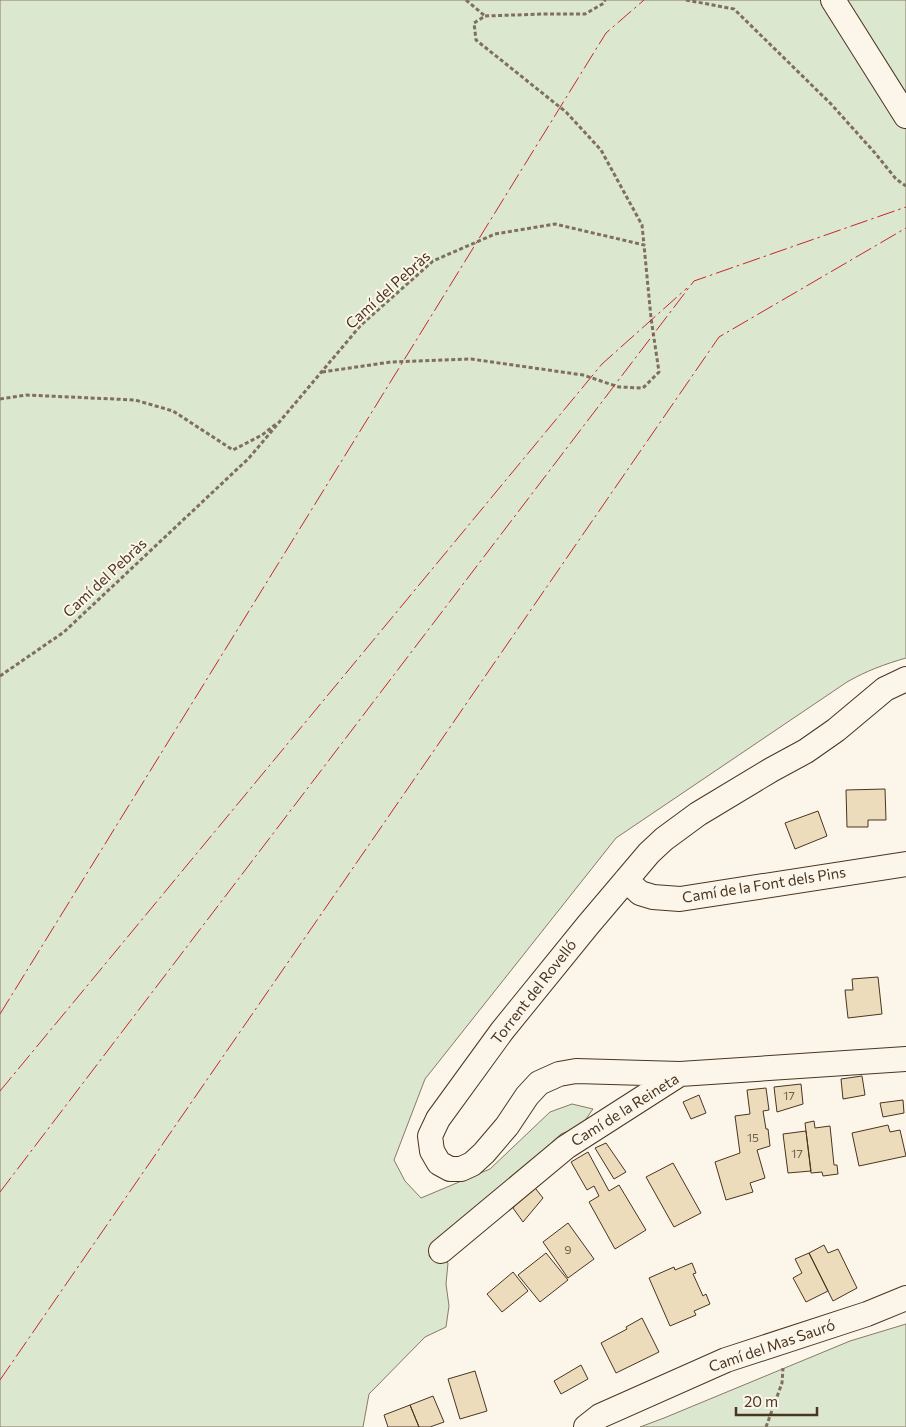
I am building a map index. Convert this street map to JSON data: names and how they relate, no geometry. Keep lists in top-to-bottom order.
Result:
{
  "streets": {
    "street": [
      "Camí de la Font dels Pins",
      "Torrent del Rovelló",
      "Camí de la Reineta",
      "Camí del Mas Sauró"
    ],
    "path": ["Camí del Pebràs"]
  },
  "crossings": [
    ["Camí de la Font dels Pins", "Torrent del Rovelló"],
    ["Torrent del Rovelló", "Camí de la Reineta"]
  ],
  "house_numbers": [
    "17",
    "15",
    "17",
    "9"
  ],
  "scale_bar": "20 m"
}
